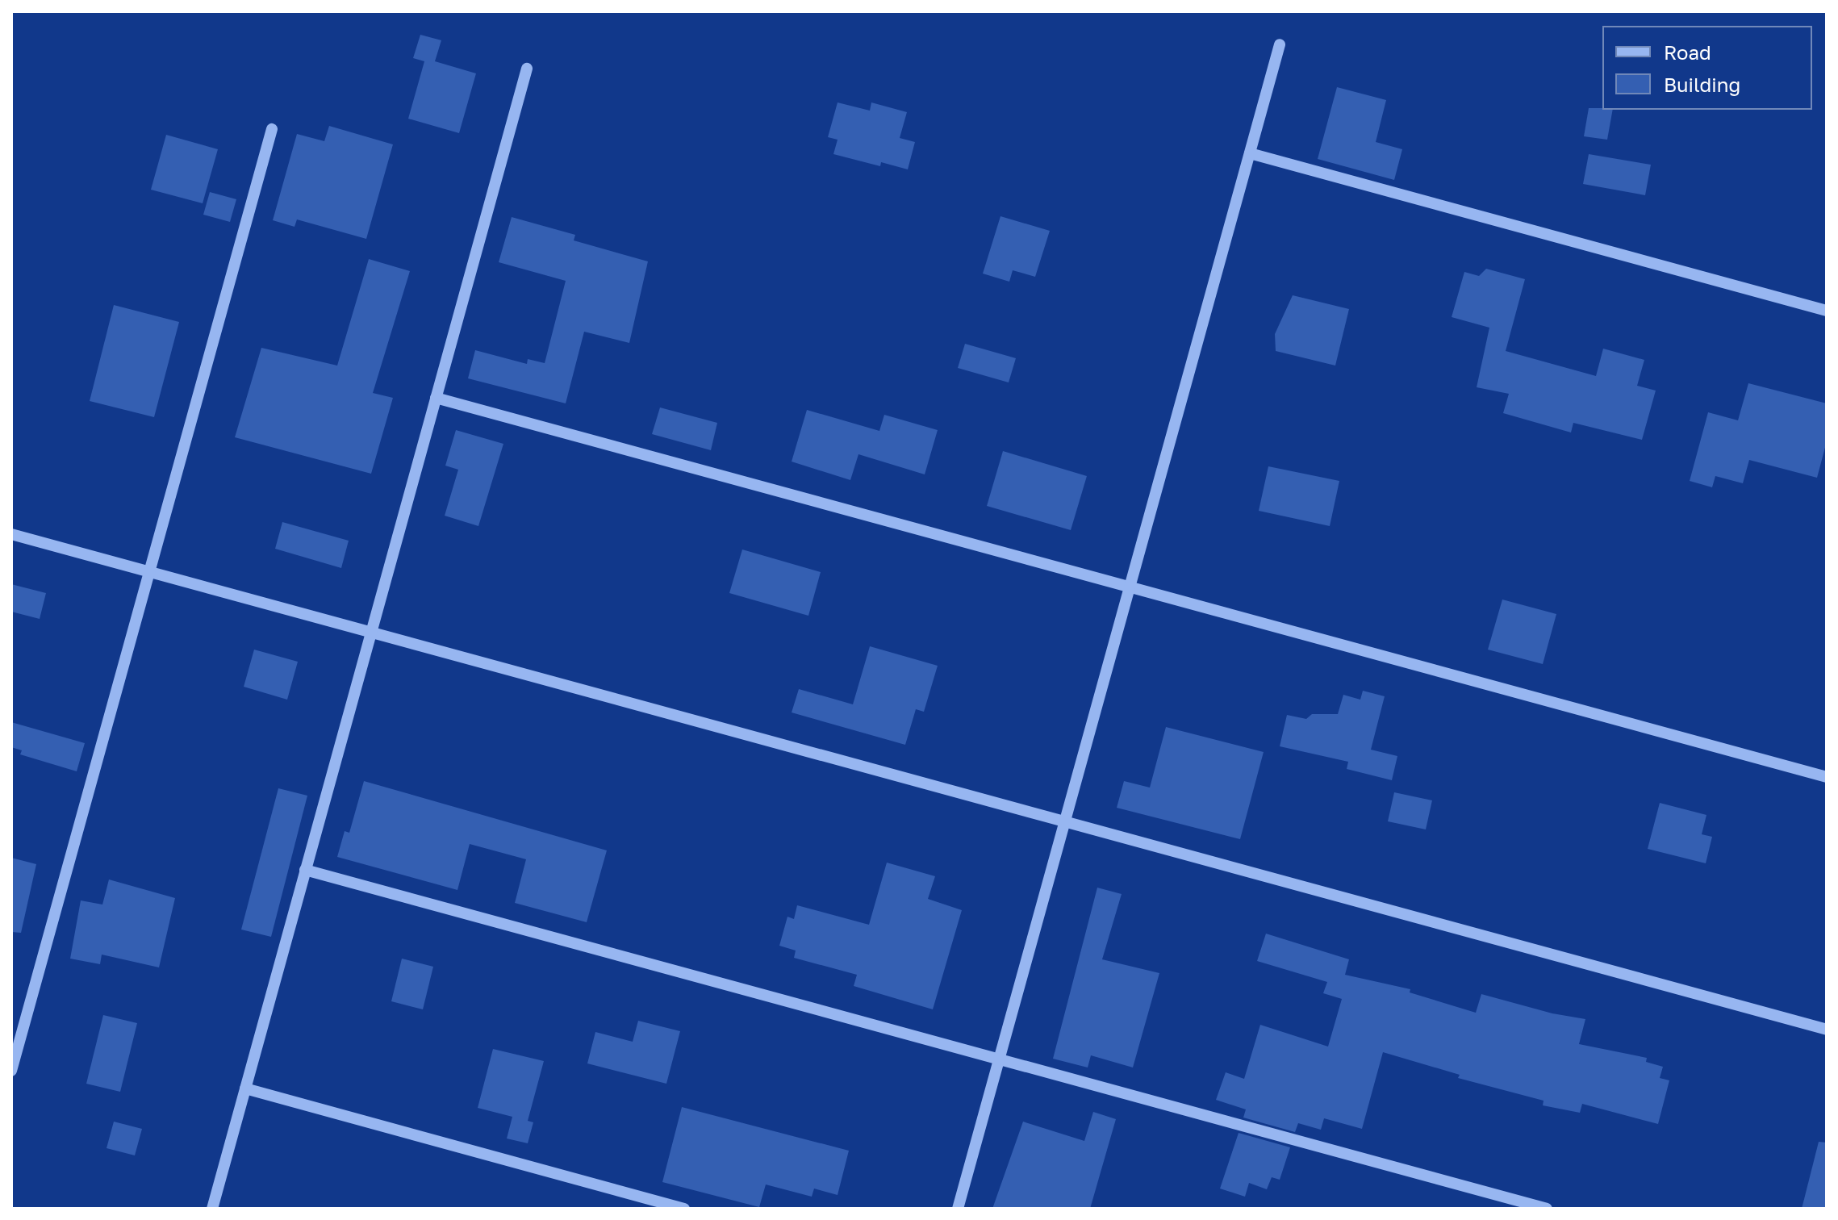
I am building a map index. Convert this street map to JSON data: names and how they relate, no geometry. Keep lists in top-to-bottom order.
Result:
{
  "legend": ["Road", "Building"]
}
